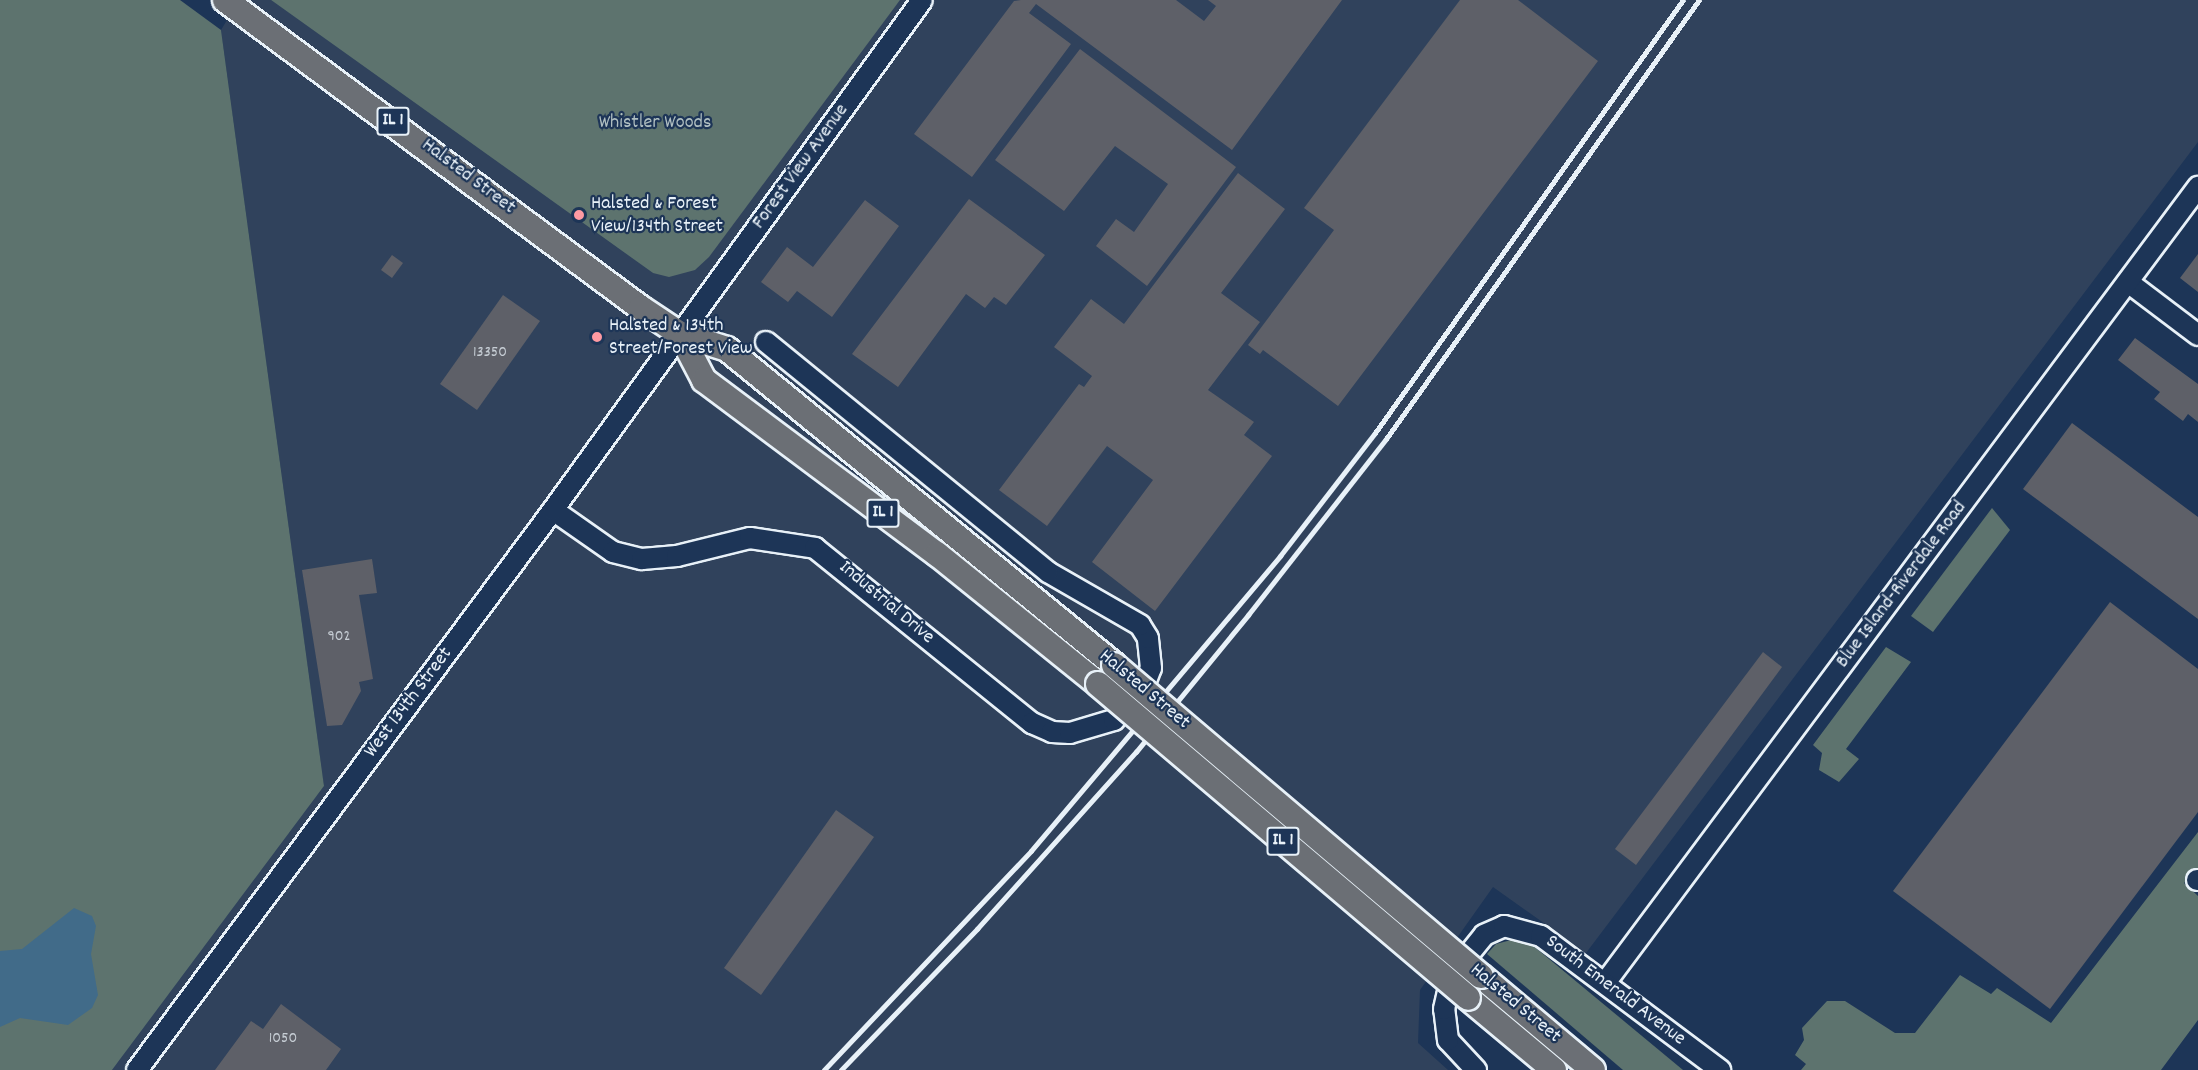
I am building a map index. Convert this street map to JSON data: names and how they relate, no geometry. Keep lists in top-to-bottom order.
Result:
{
  "streets": {
    "main road": ["IL 1", "Halsted Street"],
    "street": [
      "Forest View Avenue",
      "Blue Island-Riverdale Road",
      "Industrial Drive",
      "West 134th Street",
      "South Emerald Avenue"
    ]
  },
  "crossings": [
    ["Forest View Avenue", "Halsted Street"],
    ["Forest View Avenue", "West 134th Street"],
    ["Halsted Street", "West 134th Street"],
    ["Blue Island-Riverdale Road", "South Emerald Avenue"],
    ["Industrial Drive", "West 134th Street"]
  ],
  "parks": ["Whistler Woods"],
  "places": ["Halsted & Forest View/134th Street", "Halsted & 134th Street/Forest View"],
  "house_numbers": ["13350", "902", "1050"]
}
